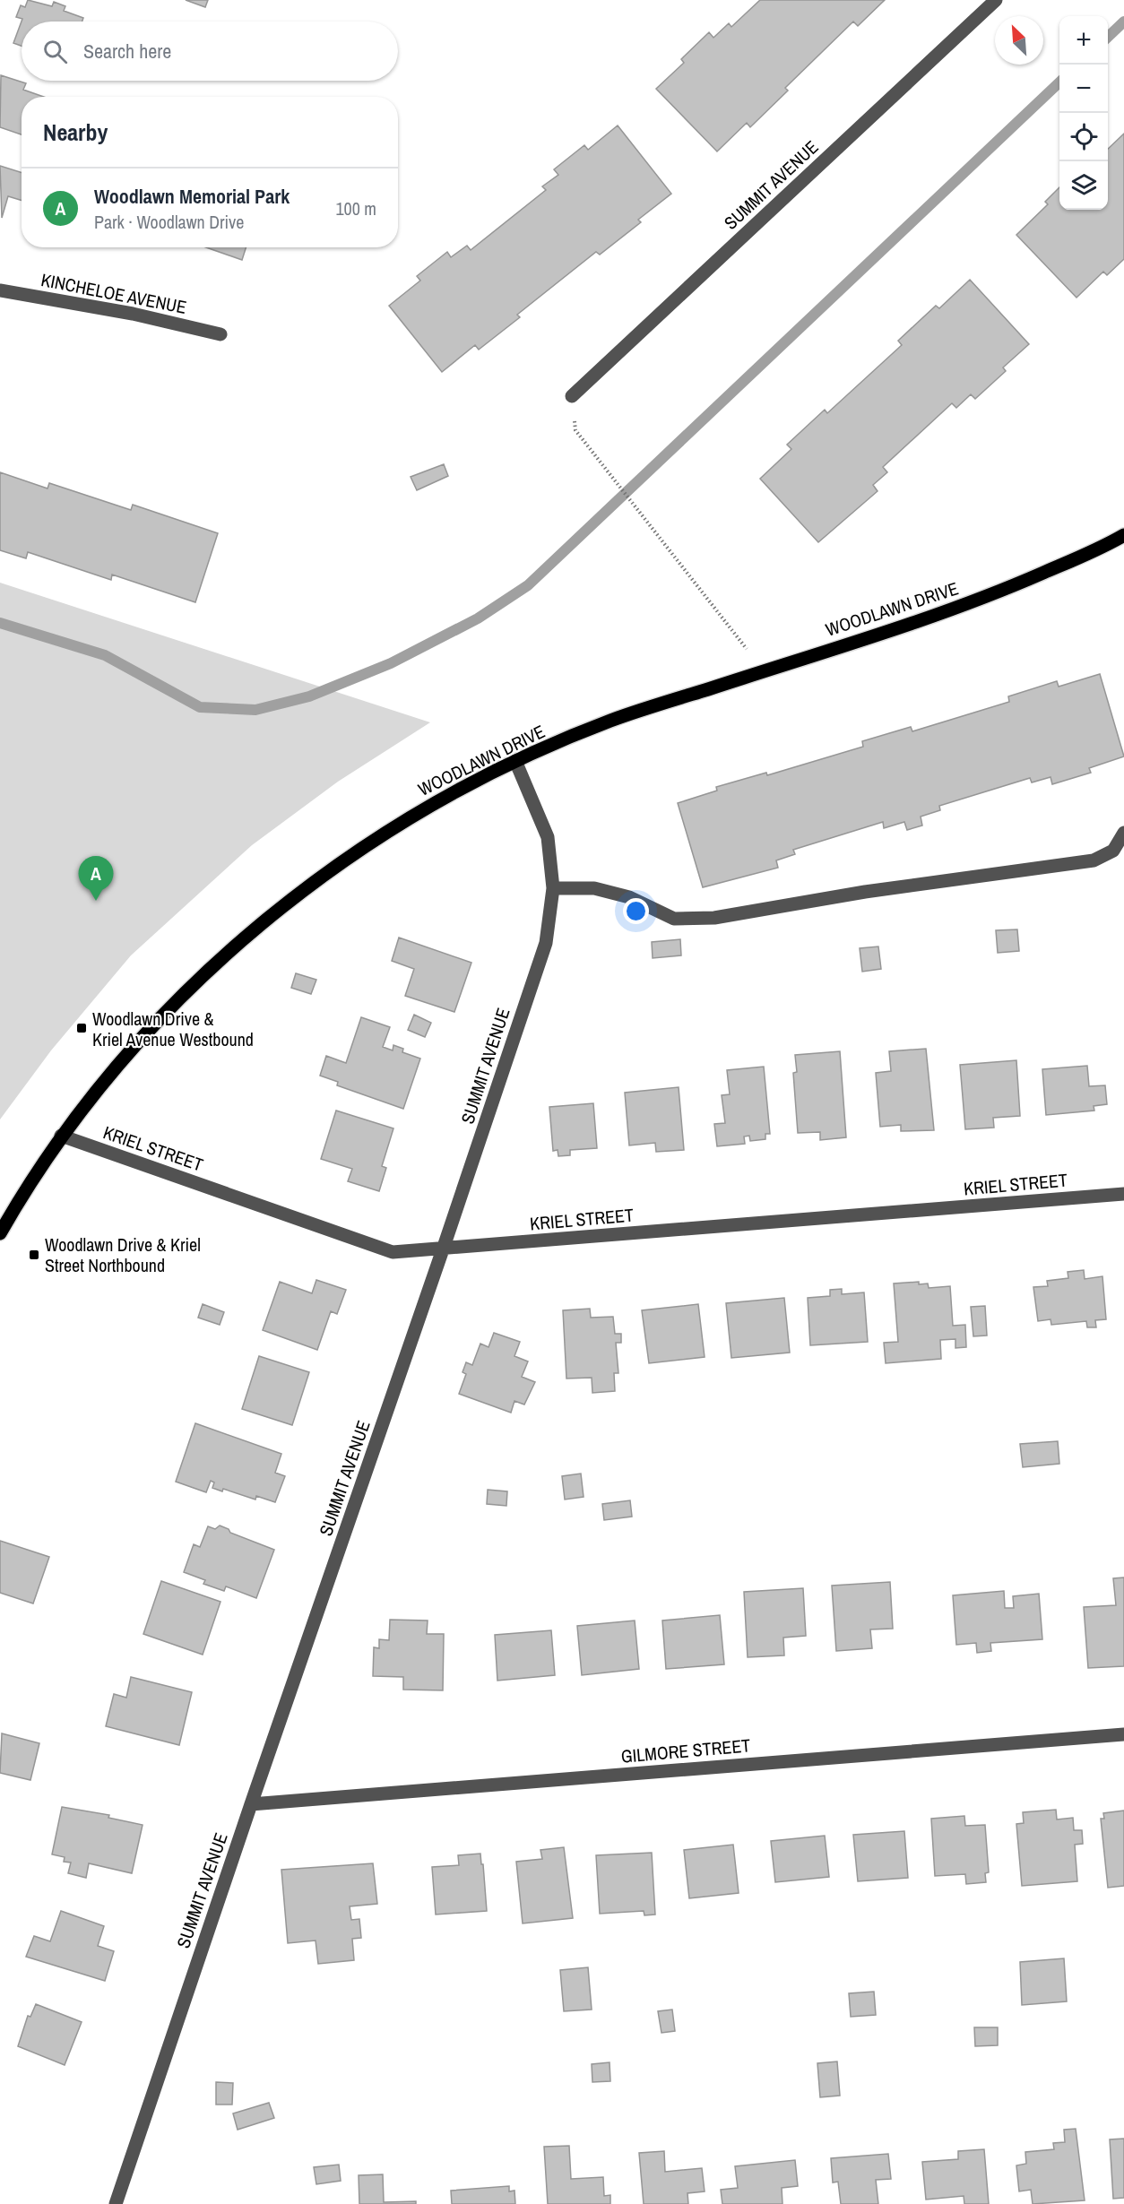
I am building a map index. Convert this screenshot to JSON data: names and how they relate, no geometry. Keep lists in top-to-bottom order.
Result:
{
  "streets": {
    "main road": ["WOODLAWN DRIVE"],
    "street": [
      "SUMMIT AVENUE",
      "KINCHELOE AVENUE",
      "KRIEL STREET",
      "GILMORE STREET"
    ]
  },
  "crossings": [
    ["SUMMIT AVENUE", "WOODLAWN DRIVE"],
    ["SUMMIT AVENUE", "KRIEL STREET"],
    ["SUMMIT AVENUE", "GILMORE STREET"],
    ["WOODLAWN DRIVE", "KRIEL STREET"]
  ],
  "places": {
    "transit": ["Woodlawn Drive & Kriel Avenue Westbound", "Woodlawn Drive & Kriel Street Northbound"]
  },
  "north": "top left",
  "page": {
    "map_buttons": ["+", "−"],
    "search": "Search here",
    "heading": "Nearby",
    "list": [
      {
        "mark": "A",
        "name": "Woodlawn Memorial Park",
        "note": "Park · Woodlawn Drive",
        "value": "100 m"
      }
    ],
    "pins": "A"
  }
}
